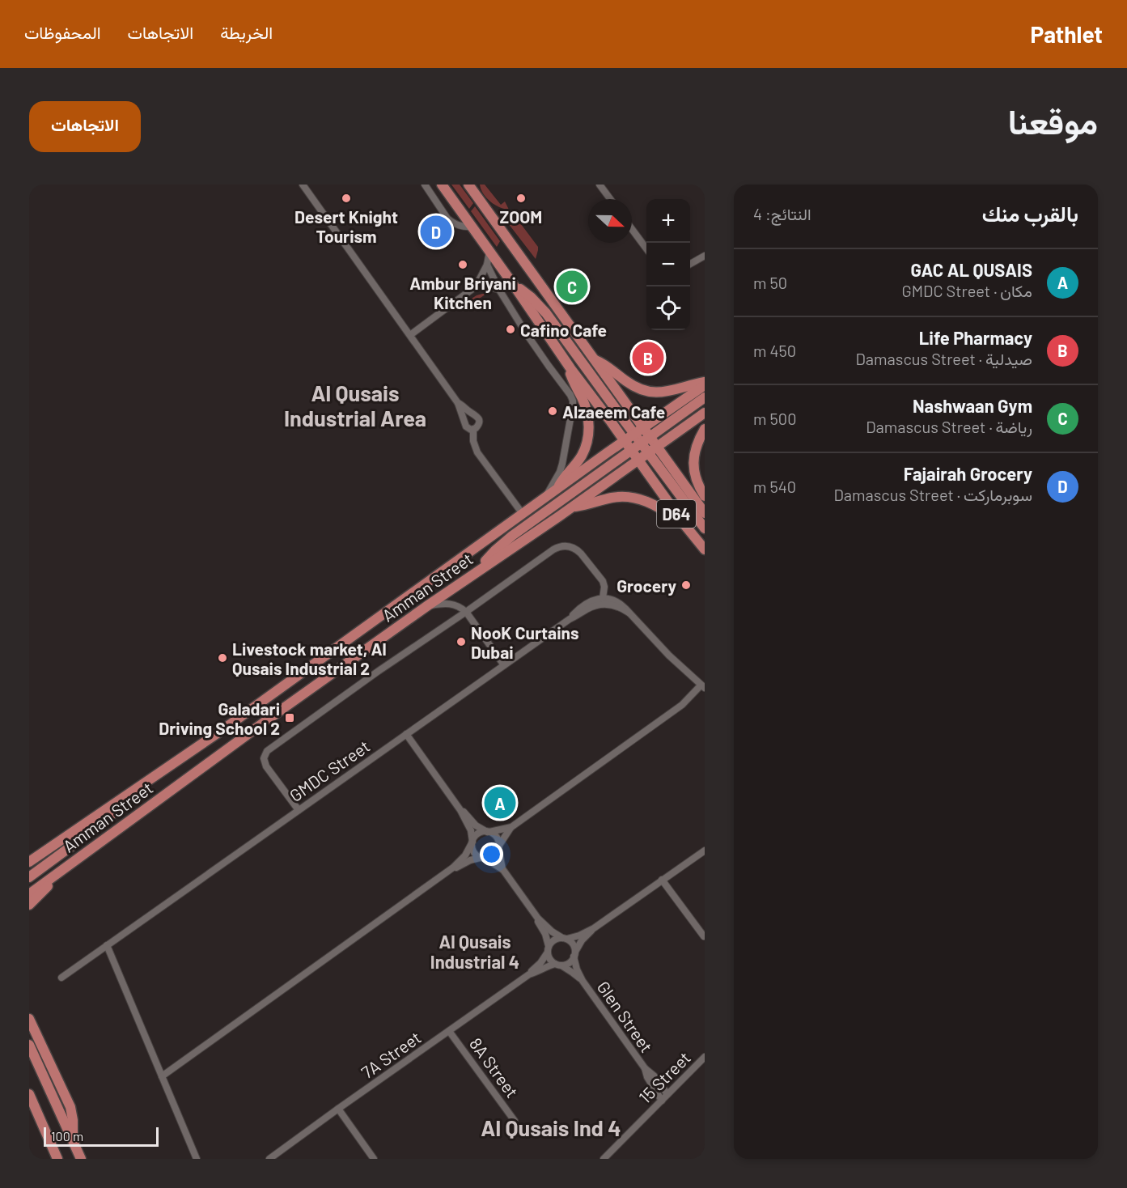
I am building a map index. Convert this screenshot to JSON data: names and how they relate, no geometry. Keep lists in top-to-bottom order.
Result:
{
  "streets": {
    "main road": ["D64", "Amman Street"],
    "street": [
      "GMDC Street",
      "Glen Street",
      "7A Street",
      "8A Street",
      "15 Street"
    ]
  },
  "crossings": [
    ["D64", "Amman Street"],
    ["GMDC Street", "Glen Street"],
    ["Glen Street", "15 Street"],
    ["7A Street", "8A Street"]
  ],
  "districts": ["Al Qusais Industrial Area", "Al Qusais Industrial 4", "Al Qusais Ind 4"],
  "places": {
    "other": [
      "Desert Knight Tourism",
      "ZOOM",
      "Ambur Briyani Kitchen",
      "Cafino Cafe",
      "Alzaeem Cafe",
      "Grocery",
      "NooK Curtains Dubai",
      "Livestock market, Al Qusais Industrial 2"
    ],
    "transit": ["Galadari Driving School 2"]
  },
  "scale_bar": "100 m",
  "north": "right",
  "page": {
    "header": "Pathlet",
    "nav": ["الخريطة", "الاتجاهات", "المحفوظات"],
    "title": "موقعنا",
    "buttons": "الاتجاهات",
    "heading": ["بالقرب منك", "النتائج: 4"],
    "map_buttons": ["+", "−"],
    "pins": [
      "D",
      "C",
      "B",
      "A"
    ],
    "list": [
      {
        "mark": "A",
        "name": "GAC AL QUSAIS",
        "note": "مكان · GMDC Street",
        "value": "50 m"
      },
      {
        "mark": "B",
        "name": "Life Pharmacy",
        "note": "صيدلية · Damascus Street",
        "value": "450 m"
      },
      {
        "mark": "C",
        "name": "Nashwaan Gym",
        "note": "رياضة · Damascus Street",
        "value": "500 m"
      },
      {
        "mark": "D",
        "name": "Fajairah Grocery",
        "note": "سوبرماركت · Damascus Street",
        "value": "540 m"
      }
    ],
    "scale": "100 m"
  }
}
